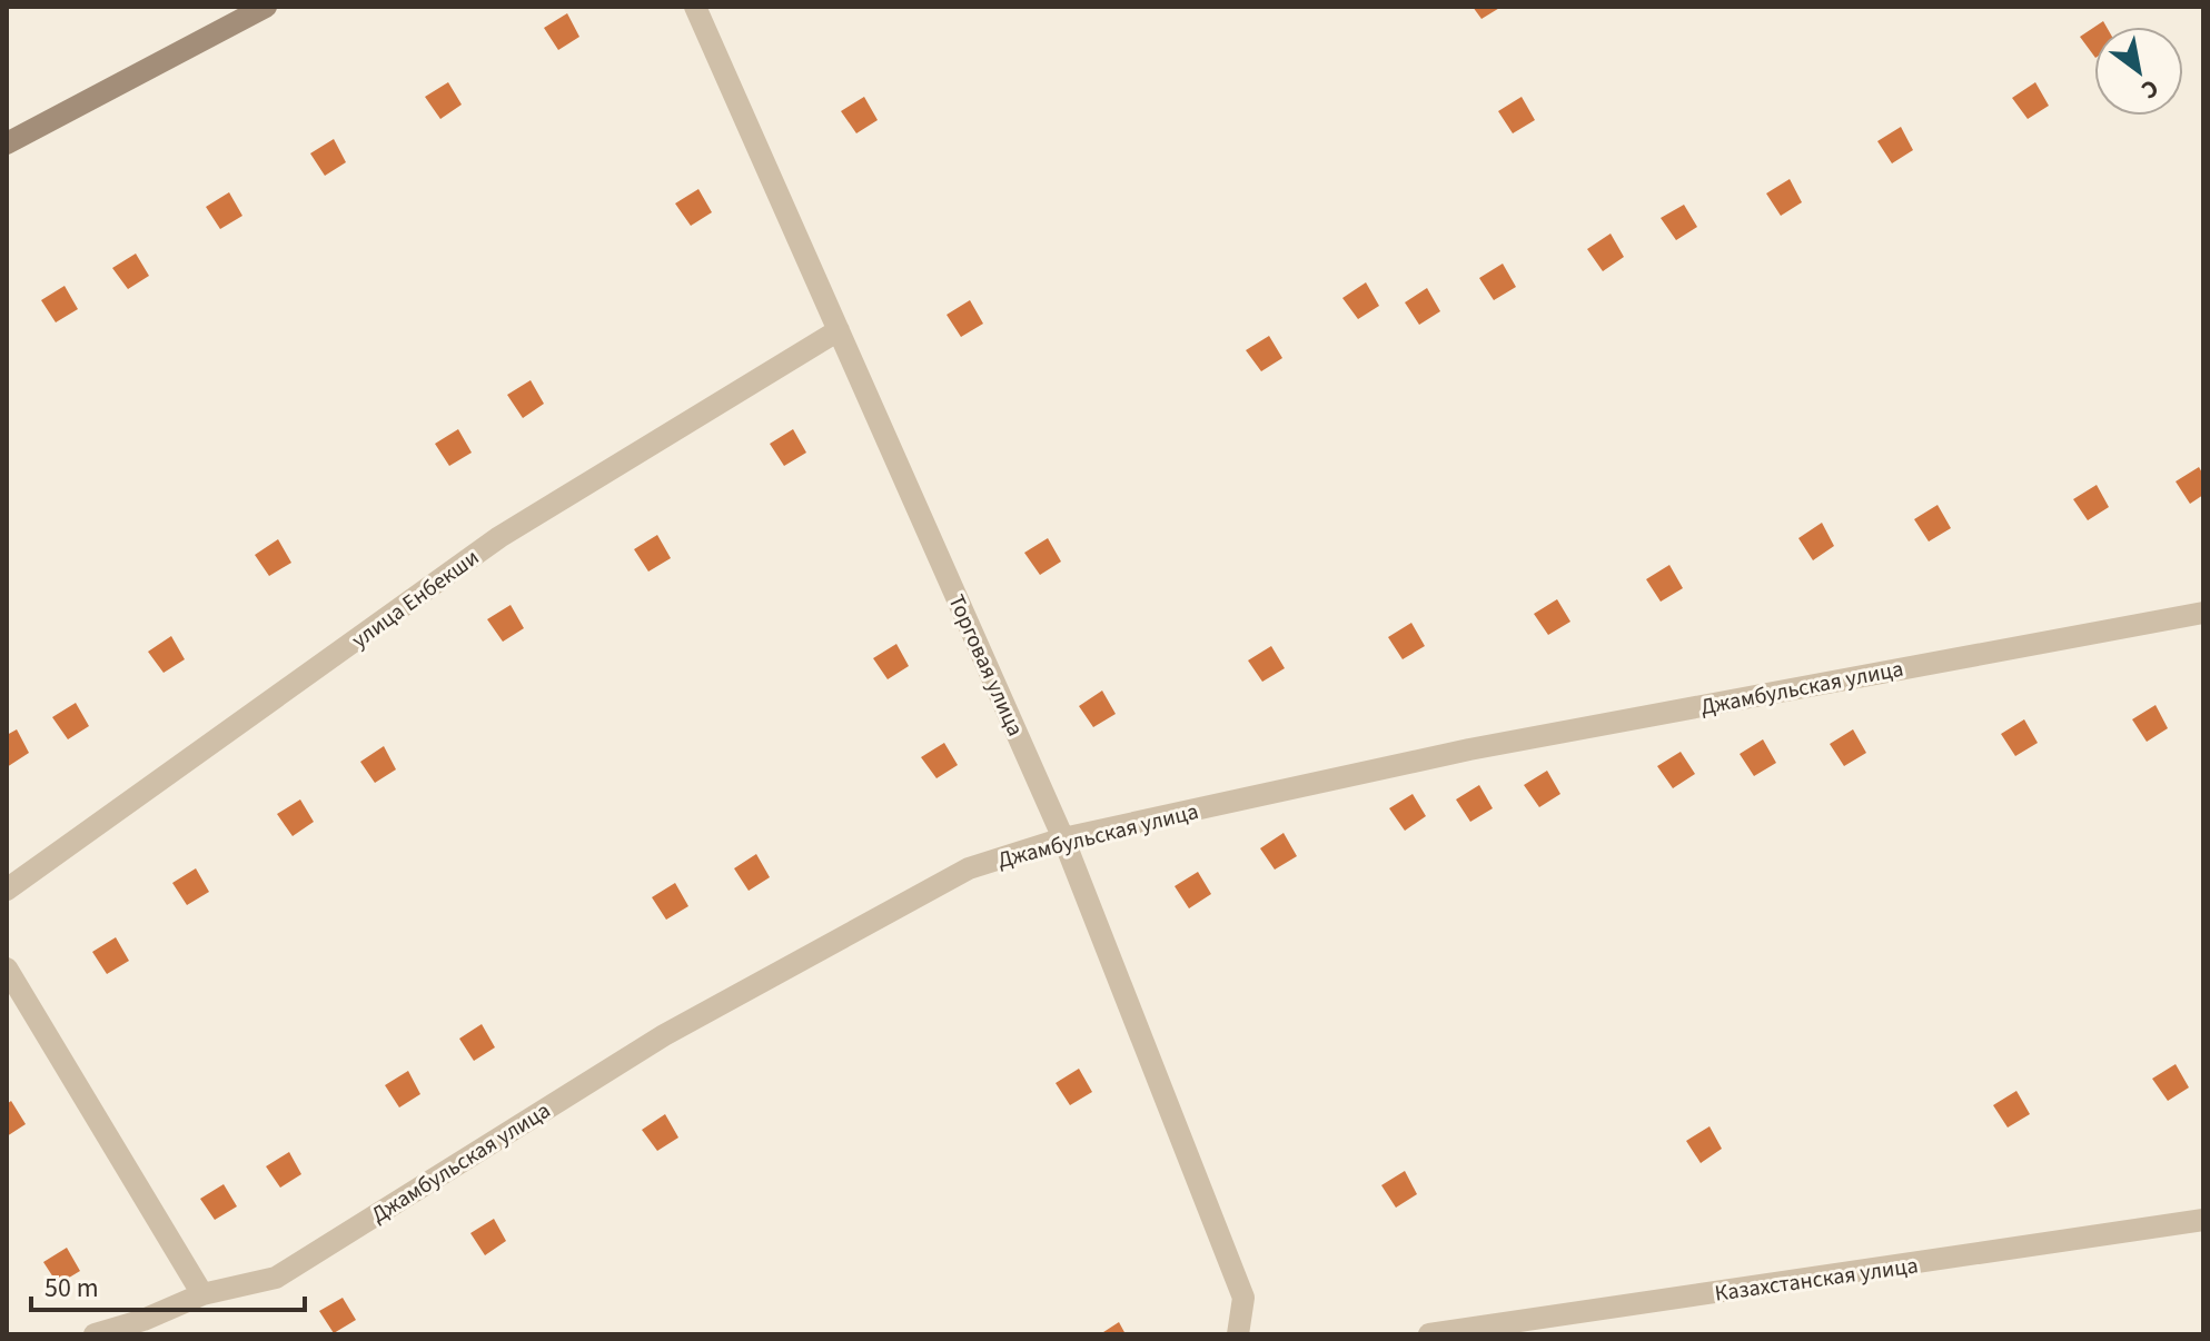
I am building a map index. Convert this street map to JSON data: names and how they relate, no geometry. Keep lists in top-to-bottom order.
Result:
{
  "streets": {
    "street": [
      "улица Енбекши",
      "Торговая улица",
      "Джамбульская улица",
      "Казахстанская улица"
    ]
  },
  "crossings": [
    ["улица Енбекши", "Торговая улица"],
    ["Торговая улица", "Джамбульская улица"]
  ],
  "scale_bar": "50 m",
  "north": "bottom right"
}
